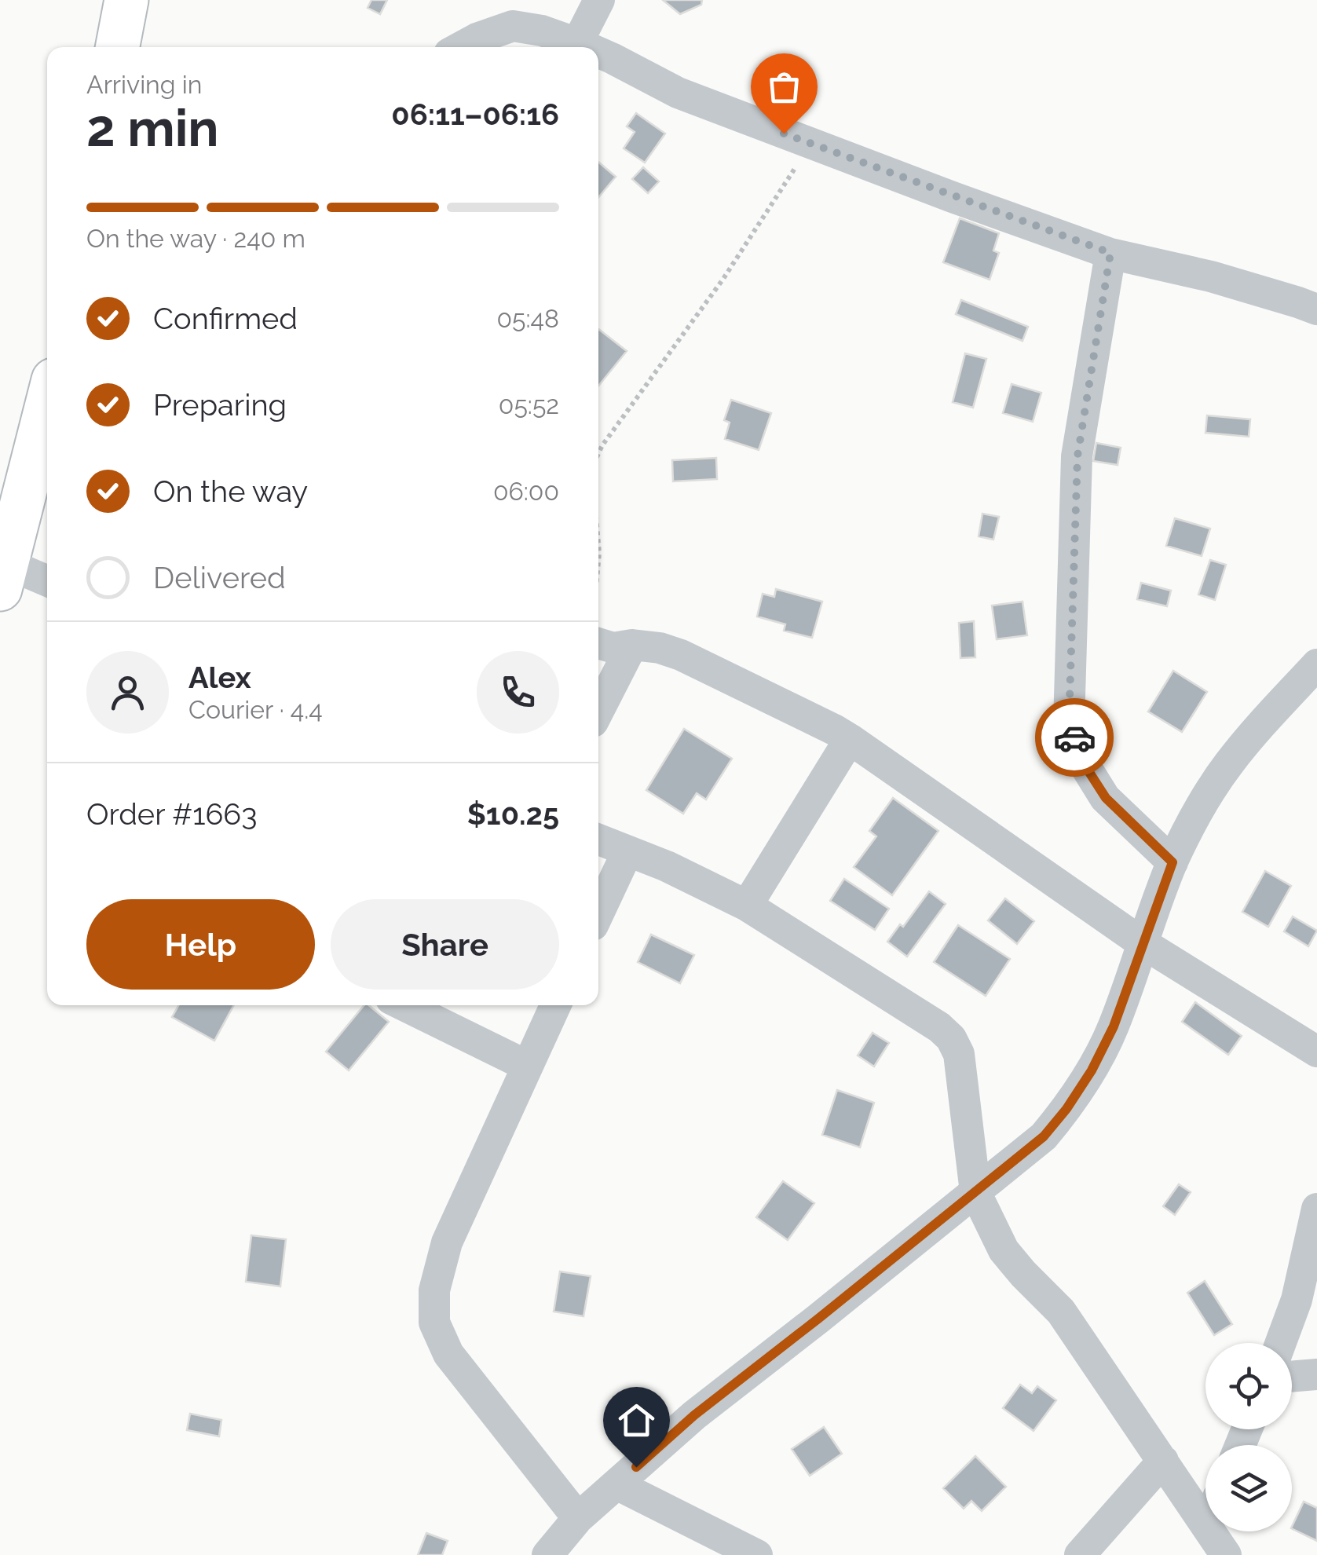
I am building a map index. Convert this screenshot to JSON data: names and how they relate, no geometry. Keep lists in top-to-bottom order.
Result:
{
  "page": {
    "heading": ["2 min", "Arriving in", "06:11–06:16"],
    "panel": [
      "Alex",
      "Courier · 4.4",
      "Order #1663",
      "$10.25"
    ],
    "bar": "On the way · 240 m",
    "list": [
      ["Confirmed", "05:48"],
      ["Preparing", "05:52"],
      ["On the way", "06:00"],
      "Delivered"
    ],
    "buttons": ["Help", "Share"]
  }
}
